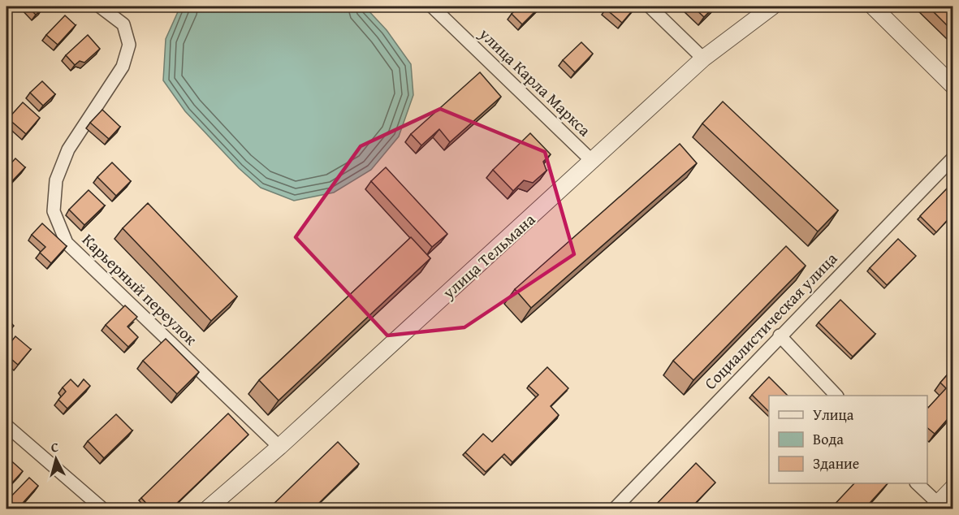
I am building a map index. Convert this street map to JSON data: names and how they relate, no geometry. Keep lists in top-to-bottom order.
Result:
{
  "streets": {
    "street": [
      "улица Карла Маркса",
      "улица Тельмана",
      "Карьерный переулок",
      "Социалистическая улица"
    ]
  },
  "crossings": [
    ["улица Карла Маркса", "улица Тельмана"],
    ["улица Тельмана", "Карьерный переулок"]
  ],
  "legend": ["Улица", "Вода", "Здание"],
  "north": "top"
}
